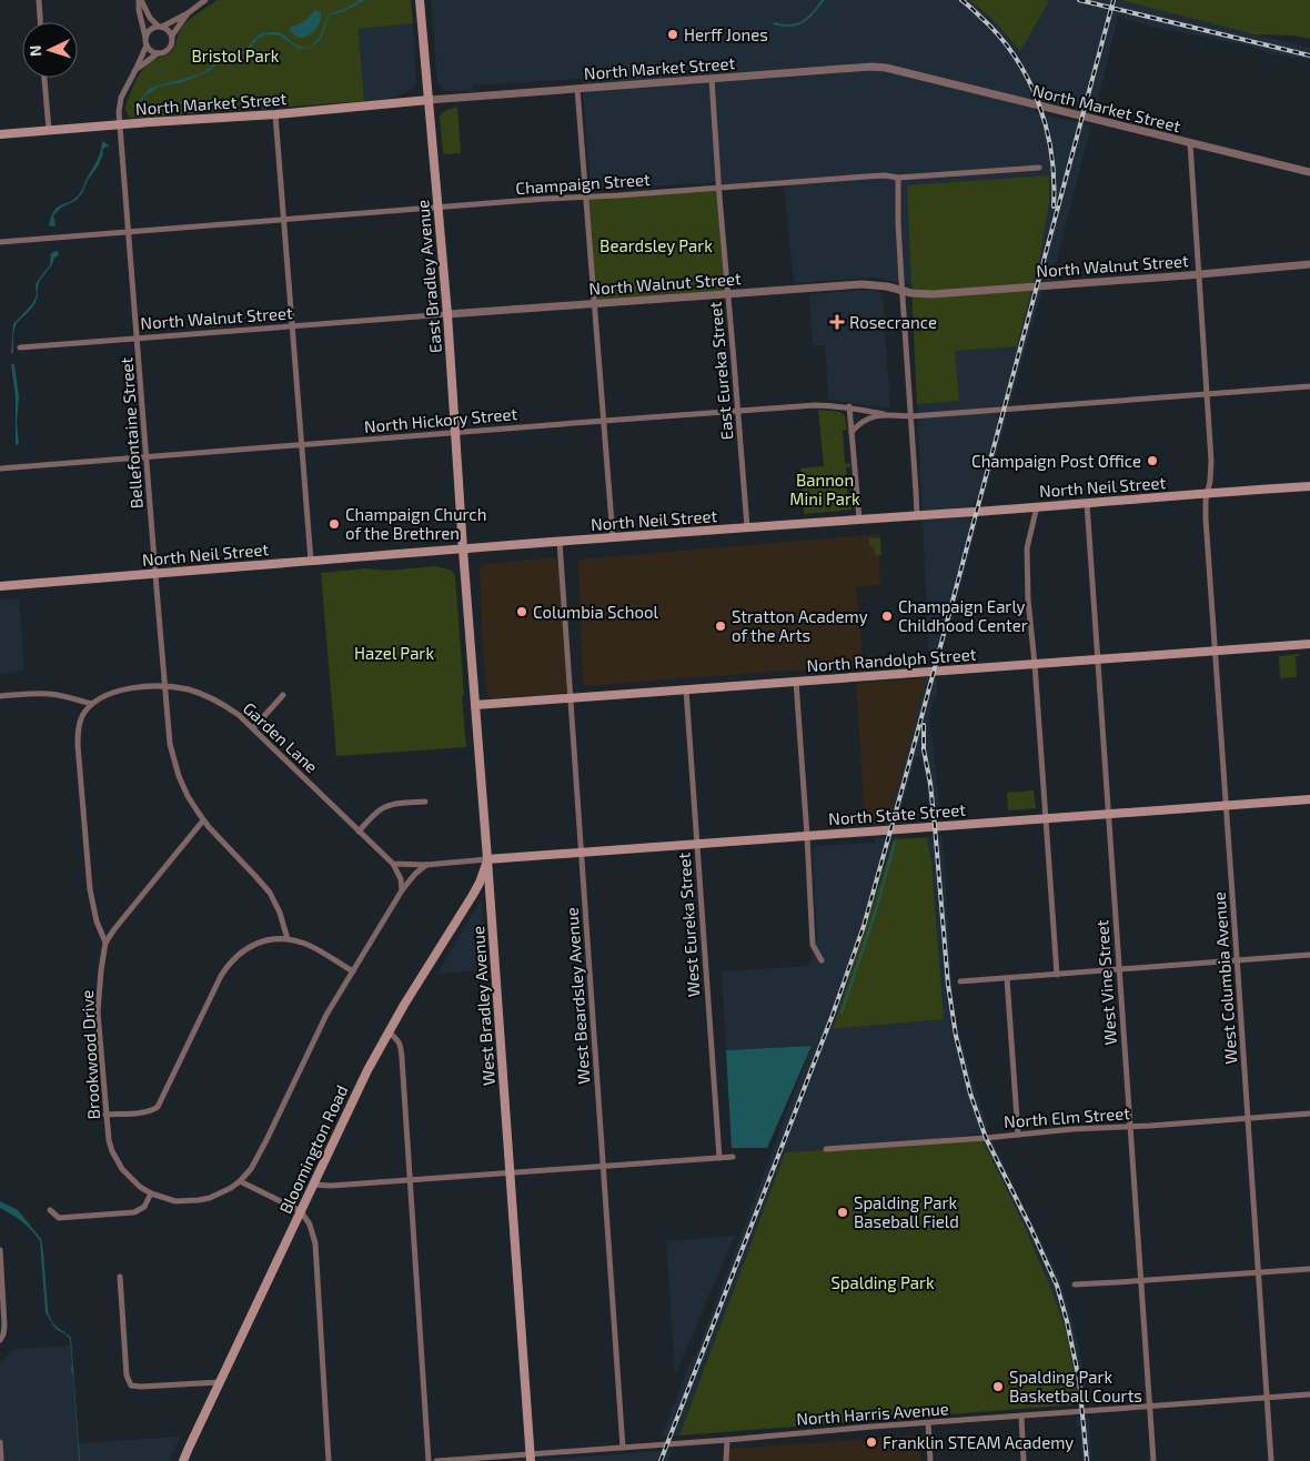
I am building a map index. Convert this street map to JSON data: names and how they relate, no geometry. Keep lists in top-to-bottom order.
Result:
{
  "streets": {
    "main road": [
      "North Market Street",
      "East Bradley Avenue",
      "North Neil Street",
      "North Randolph Street",
      "North State Street",
      "West Bradley Avenue",
      "Bloomington Road"
    ],
    "street": [
      "Champaign Street",
      "North Walnut Street",
      "East Eureka Street",
      "North Hickory Street",
      "Bellefontaine Street",
      "Garden Lane",
      "West Eureka Street",
      "West Columbia Avenue",
      "West Vine Street",
      "West Beardsley Avenue",
      "Brookwood Drive",
      "North Elm Street",
      "North Harris Avenue"
    ]
  },
  "crossings": [
    ["North Market Street", "East Bradley Avenue"],
    ["North Market Street", "East Eureka Street"],
    ["North Market Street", "Bellefontaine Street"],
    ["North Market Street", "West Columbia Avenue"],
    ["Champaign Street", "East Bradley Avenue"],
    ["Champaign Street", "East Eureka Street"],
    ["Champaign Street", "Bellefontaine Street"],
    ["North Walnut Street", "East Bradley Avenue"],
    ["North Walnut Street", "East Eureka Street"],
    ["North Walnut Street", "Bellefontaine Street"],
    ["North Walnut Street", "West Columbia Avenue"],
    ["East Bradley Avenue", "North Hickory Street"],
    ["East Bradley Avenue", "North Neil Street"],
    ["East Bradley Avenue", "West Bradley Avenue"],
    ["East Eureka Street", "North Hickory Street"],
    ["East Eureka Street", "North Neil Street"],
    ["North Hickory Street", "Bellefontaine Street"],
    ["North Hickory Street", "West Columbia Avenue"],
    ["Bellefontaine Street", "North Neil Street"],
    ["Bellefontaine Street", "Garden Lane"],
    ["North Neil Street", "West Columbia Avenue"],
    ["North Neil Street", "West Vine Street"],
    ["North Neil Street", "West Beardsley Avenue"],
    ["North Neil Street", "West Bradley Avenue"],
    ["North Randolph Street", "West Eureka Street"],
    ["North Randolph Street", "West Columbia Avenue"],
    ["North Randolph Street", "West Vine Street"],
    ["North Randolph Street", "West Beardsley Avenue"],
    ["North Randolph Street", "West Bradley Avenue"],
    ["Garden Lane", "Brookwood Drive"],
    ["North State Street", "West Eureka Street"],
    ["North State Street", "West Columbia Avenue"],
    ["North State Street", "West Vine Street"],
    ["North State Street", "West Beardsley Avenue"],
    ["North State Street", "West Bradley Avenue"],
    ["North State Street", "Bloomington Road"],
    ["West Columbia Avenue", "North Elm Street"],
    ["West Columbia Avenue", "North Harris Avenue"],
    ["West Vine Street", "North Elm Street"],
    ["West Vine Street", "North Harris Avenue"],
    ["West Beardsley Avenue", "North Harris Avenue"],
    ["West Bradley Avenue", "Bloomington Road"],
    ["West Bradley Avenue", "North Harris Avenue"]
  ],
  "parks": [
    "Bristol Park",
    "Beardsley Park",
    "Bannon Mini Park",
    "Hazel Park",
    "Spalding Park"
  ],
  "places": {
    "other": [
      "Herff Jones",
      "Champaign Post Office",
      "Champaign Church of the Brethren",
      "Columbia School",
      "Champaign Early Childhood Center",
      "Stratton Academy of the Arts",
      "Spalding Park Baseball Field",
      "Spalding Park Basketball Courts",
      "Franklin STEAM Academy"
    ],
    "health": ["Rosecrance"]
  },
  "north": "left"
}
